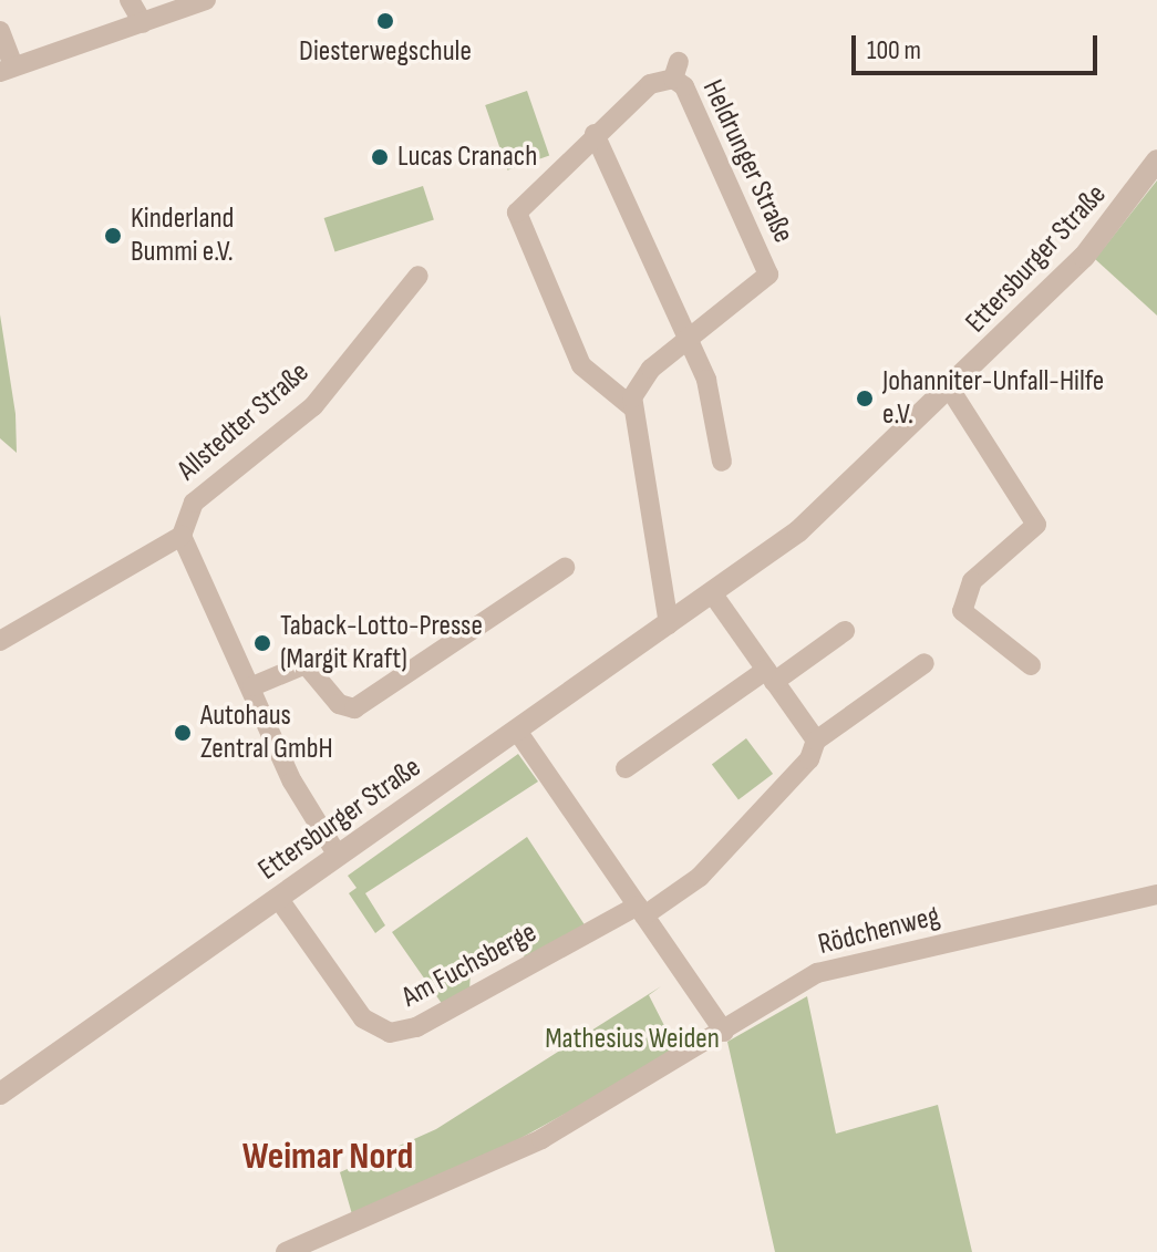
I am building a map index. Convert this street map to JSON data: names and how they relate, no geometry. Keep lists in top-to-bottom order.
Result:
{
  "streets": {
    "street": [
      "Heldrunger Straße",
      "Ettersburger Straße",
      "Allstedter Straße",
      "Rödchenweg",
      "Am Fuchsberge"
    ]
  },
  "crossings": [
    ["Ettersburger Straße", "Am Fuchsberge"]
  ],
  "districts": ["Weimar Nord"],
  "parks": ["Mathesius Weiden"],
  "places": [
    "Diesterwegschule",
    "Lucas Cranach",
    "Kinderland Bummi e.V.",
    "Johanniter-Unfall-Hilfe e.V.",
    "Taback-Lotto-Presse (Margit Kraft)",
    "Autohaus Zentral GmbH"
  ],
  "scale_bar": "100 m"
}
